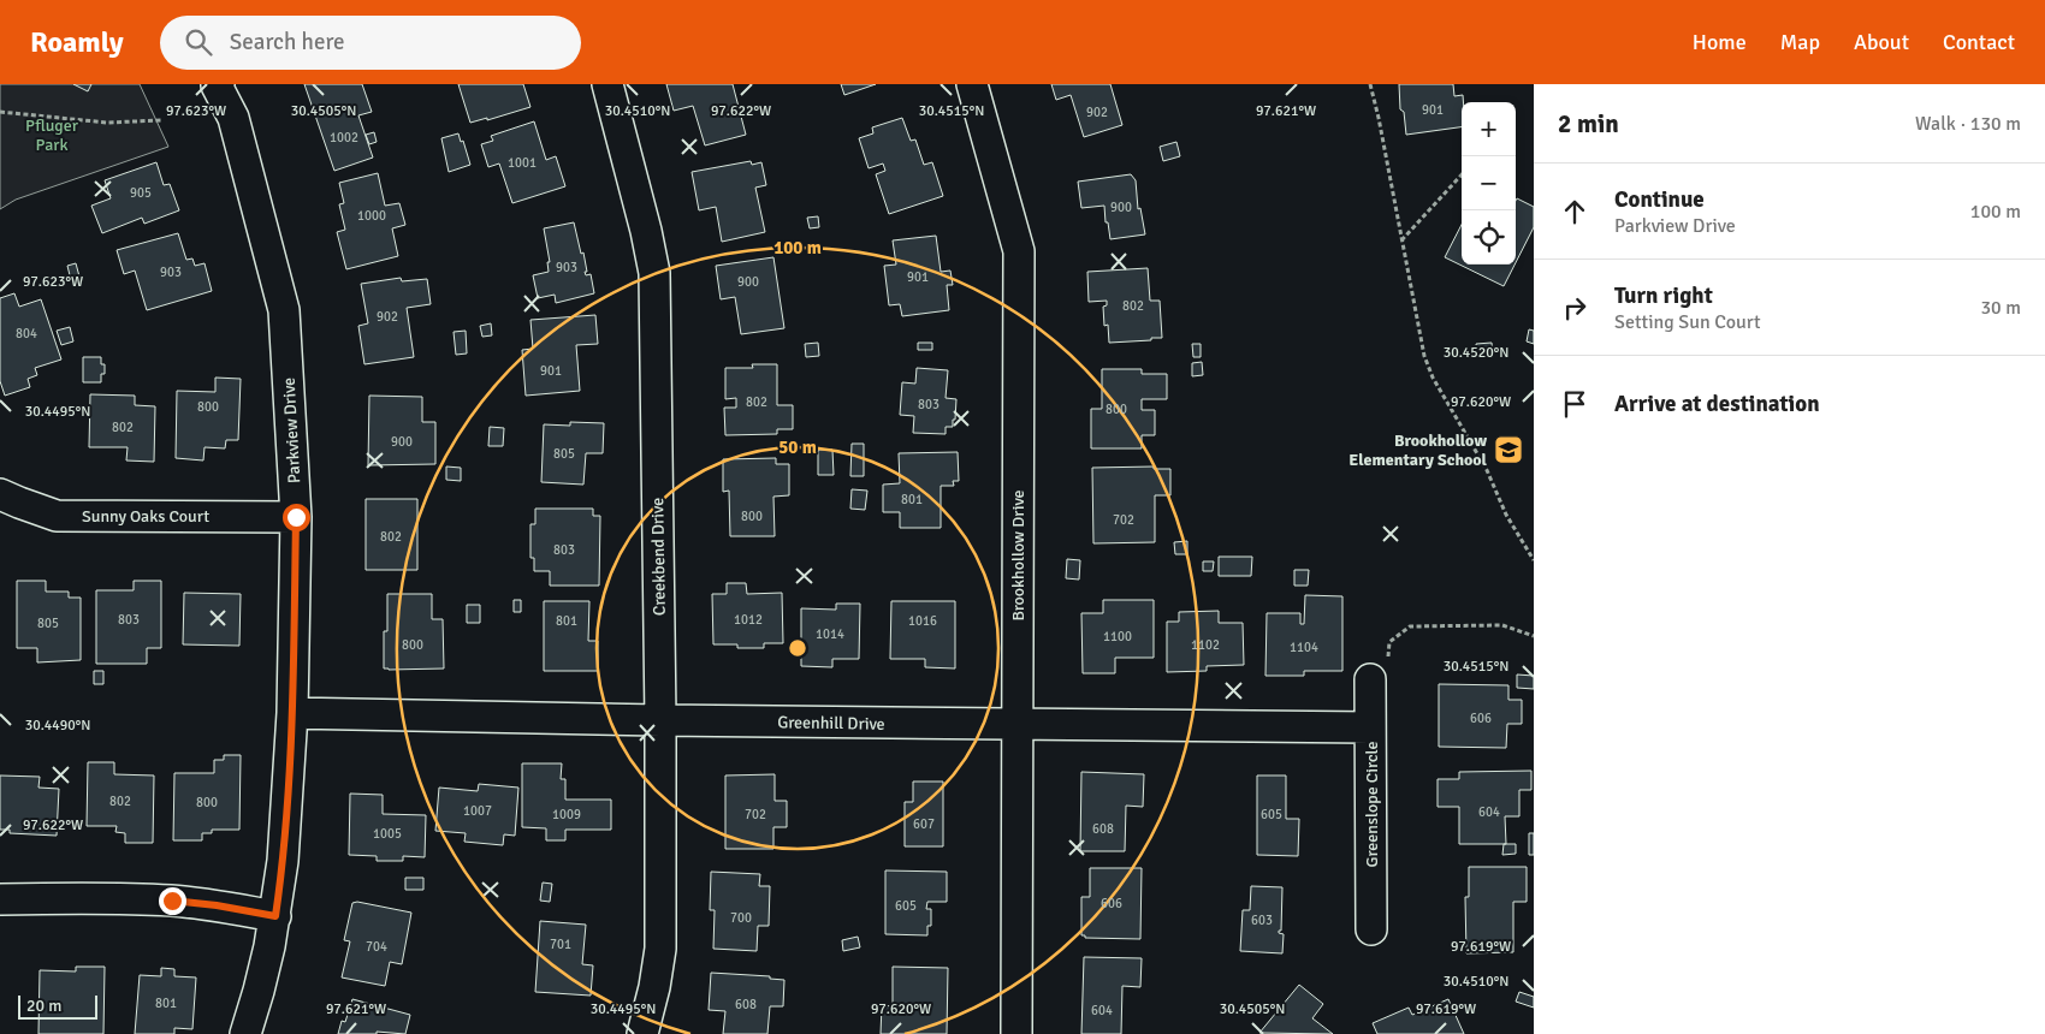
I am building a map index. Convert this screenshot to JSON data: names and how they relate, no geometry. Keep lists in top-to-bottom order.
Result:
{
  "streets": {
    "street": [
      "Parkview Drive",
      "Sunny Oaks Court",
      "Brookhollow Drive",
      "Creekbend Drive",
      "Greenhill Drive",
      "Greenslope Circle"
    ]
  },
  "crossings": [
    ["Parkview Drive", "Sunny Oaks Court"],
    ["Parkview Drive", "Greenhill Drive"],
    ["Brookhollow Drive", "Greenhill Drive"],
    ["Creekbend Drive", "Greenhill Drive"],
    ["Greenhill Drive", "Greenslope Circle"]
  ],
  "parks": ["Pfluger Park"],
  "places": {
    "school or university": ["Brookhollow Elementary School"]
  },
  "house_numbers": [
    "901",
    "902",
    "1002",
    "1001",
    "905",
    "900",
    "1000",
    "903",
    "903",
    "901",
    "900",
    "802",
    "902",
    "804",
    "901",
    "802",
    "803",
    "800",
    "800",
    "802",
    "900",
    "805",
    "801",
    "800",
    "702",
    "802",
    "803",
    "803",
    "1012",
    "801",
    "1016",
    "805",
    "1014",
    "1100",
    "800",
    "1102",
    "1104",
    "606",
    "802",
    "800",
    "1007",
    "604",
    "1009",
    "702",
    "605",
    "607",
    "608",
    "1005",
    "606",
    "605",
    "700",
    "603",
    "701",
    "704",
    "801",
    "608",
    "604"
  ],
  "scale_bar": "20 m",
  "page": {
    "header": "Roamly",
    "search": "Search here",
    "nav": [
      "Home",
      "Map",
      "About",
      "Contact"
    ],
    "heading": ["2 min", "Walk · 130 m"],
    "map_buttons": ["+", "−"],
    "list": [
      ["Continue", "Parkview Drive", "100 m"],
      ["Turn right", "Setting Sun Court", "30 m"],
      "Arrive at destination"
    ],
    "scale": "20 m"
  },
  "coordinates": [
    "97.623°W",
    "30.4505°N",
    "30.4510°N",
    "97.622°W",
    "30.4515°N",
    "97.621°W",
    "30.4520°N",
    "97.620°W",
    "30.4495°N",
    "30.4490°N",
    "97.619°W"
  ],
  "rings": ["100 m", "50 m"]
}
